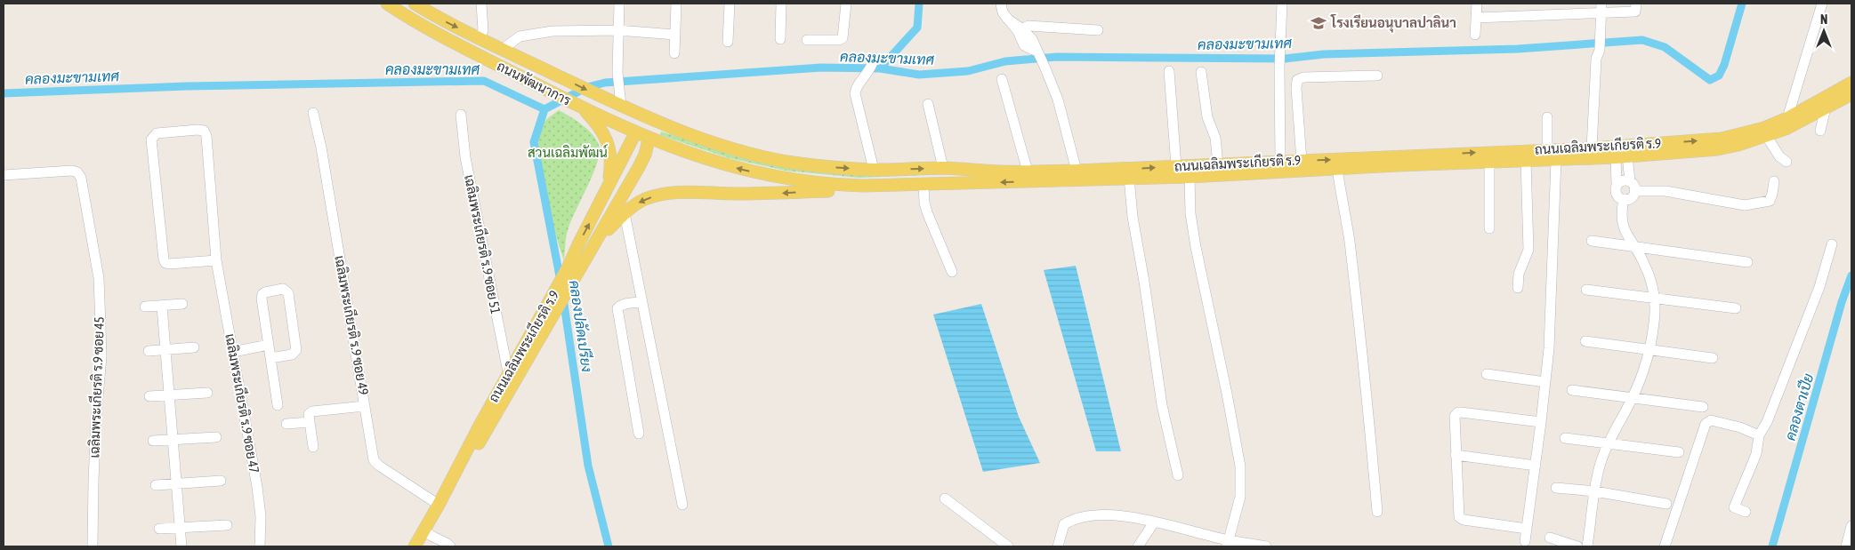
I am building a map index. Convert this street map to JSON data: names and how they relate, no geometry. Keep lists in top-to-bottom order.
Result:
{
  "streets": {
    "main road": ["ถนนพัฒนาการ", "ถนนเฉลิมพระเกียรติ ร.9"],
    "street": [
      "เฉลิมพระเกียรติ ร.9 ซอย 51",
      "เฉลิมพระเกียรติ ร.9 ซอย 49",
      "เฉลิมพระเกียรติ ร.9 ซอย 45",
      "เฉลิมพระเกียรติ ร.9 ซอย 47"
    ]
  },
  "crossings": [
    ["ถนนพัฒนาการ", "ถนนเฉลิมพระเกียรติ ร.9"],
    ["ถนนเฉลิมพระเกียรติ ร.9", "เฉลิมพระเกียรติ ร.9 ซอย 51"],
    ["ถนนเฉลิมพระเกียรติ ร.9", "เฉลิมพระเกียรติ ร.9 ซอย 49"]
  ],
  "water": ["คลองมะขามเทศ", "คลองปลัดเปรียง", "คลองตาเปีย"],
  "parks": ["สวนเฉลิมพัฒน์"],
  "places": {
    "school or university": ["โรงเรียนอนุบาลปาลินา"]
  },
  "north": "top"
}
